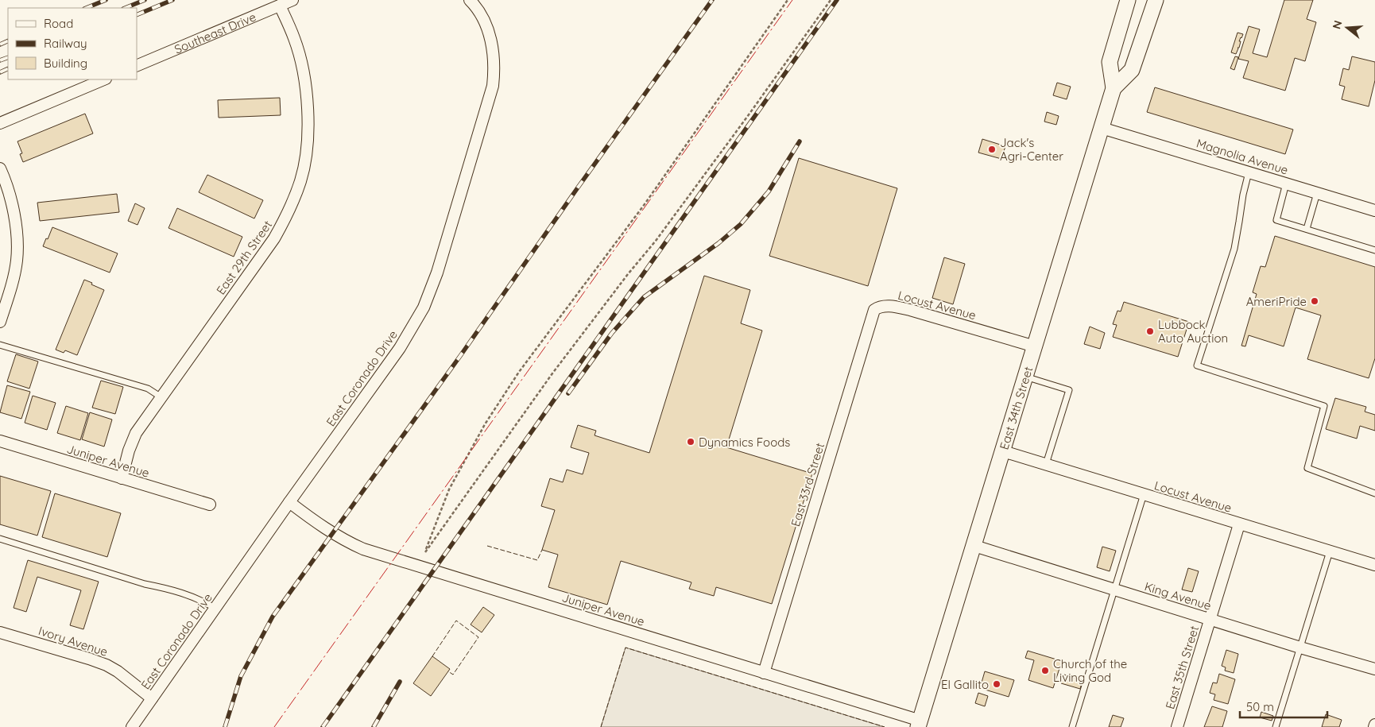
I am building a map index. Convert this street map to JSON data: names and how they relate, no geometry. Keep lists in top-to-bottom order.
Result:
{
  "streets": {
    "main road": ["East 34th Street"],
    "street": [
      "Southeast Drive",
      "Magnolia Avenue",
      "East 29th Street",
      "Locust Avenue",
      "East Coronado Drive",
      "Juniper Avenue",
      "East 33rd Street",
      "King Avenue",
      "Ivory Avenue",
      "East 35th Street"
    ]
  },
  "crossings": [
    ["Southeast Drive", "East 29th Street"],
    ["Magnolia Avenue", "East 34th Street"],
    ["East 29th Street", "Juniper Avenue"],
    ["Locust Avenue", "East 34th Street"],
    ["Locust Avenue", "East 33rd Street"],
    ["Locust Avenue", "East 35th Street"],
    ["East Coronado Drive", "Juniper Avenue"],
    ["East Coronado Drive", "Ivory Avenue"],
    ["East 34th Street", "Juniper Avenue"],
    ["East 34th Street", "King Avenue"],
    ["Juniper Avenue", "East 33rd Street"],
    ["King Avenue", "East 35th Street"]
  ],
  "places": [
    "Jack's Agri-Center",
    "AmeriPride",
    "Lubbock Auto Auction",
    "Dynamics Foods",
    "Church of the Living God",
    "El Gallito"
  ],
  "legend": ["Road", "Railway", "Building"],
  "scale_bar": "50 m",
  "north": "left"
}
